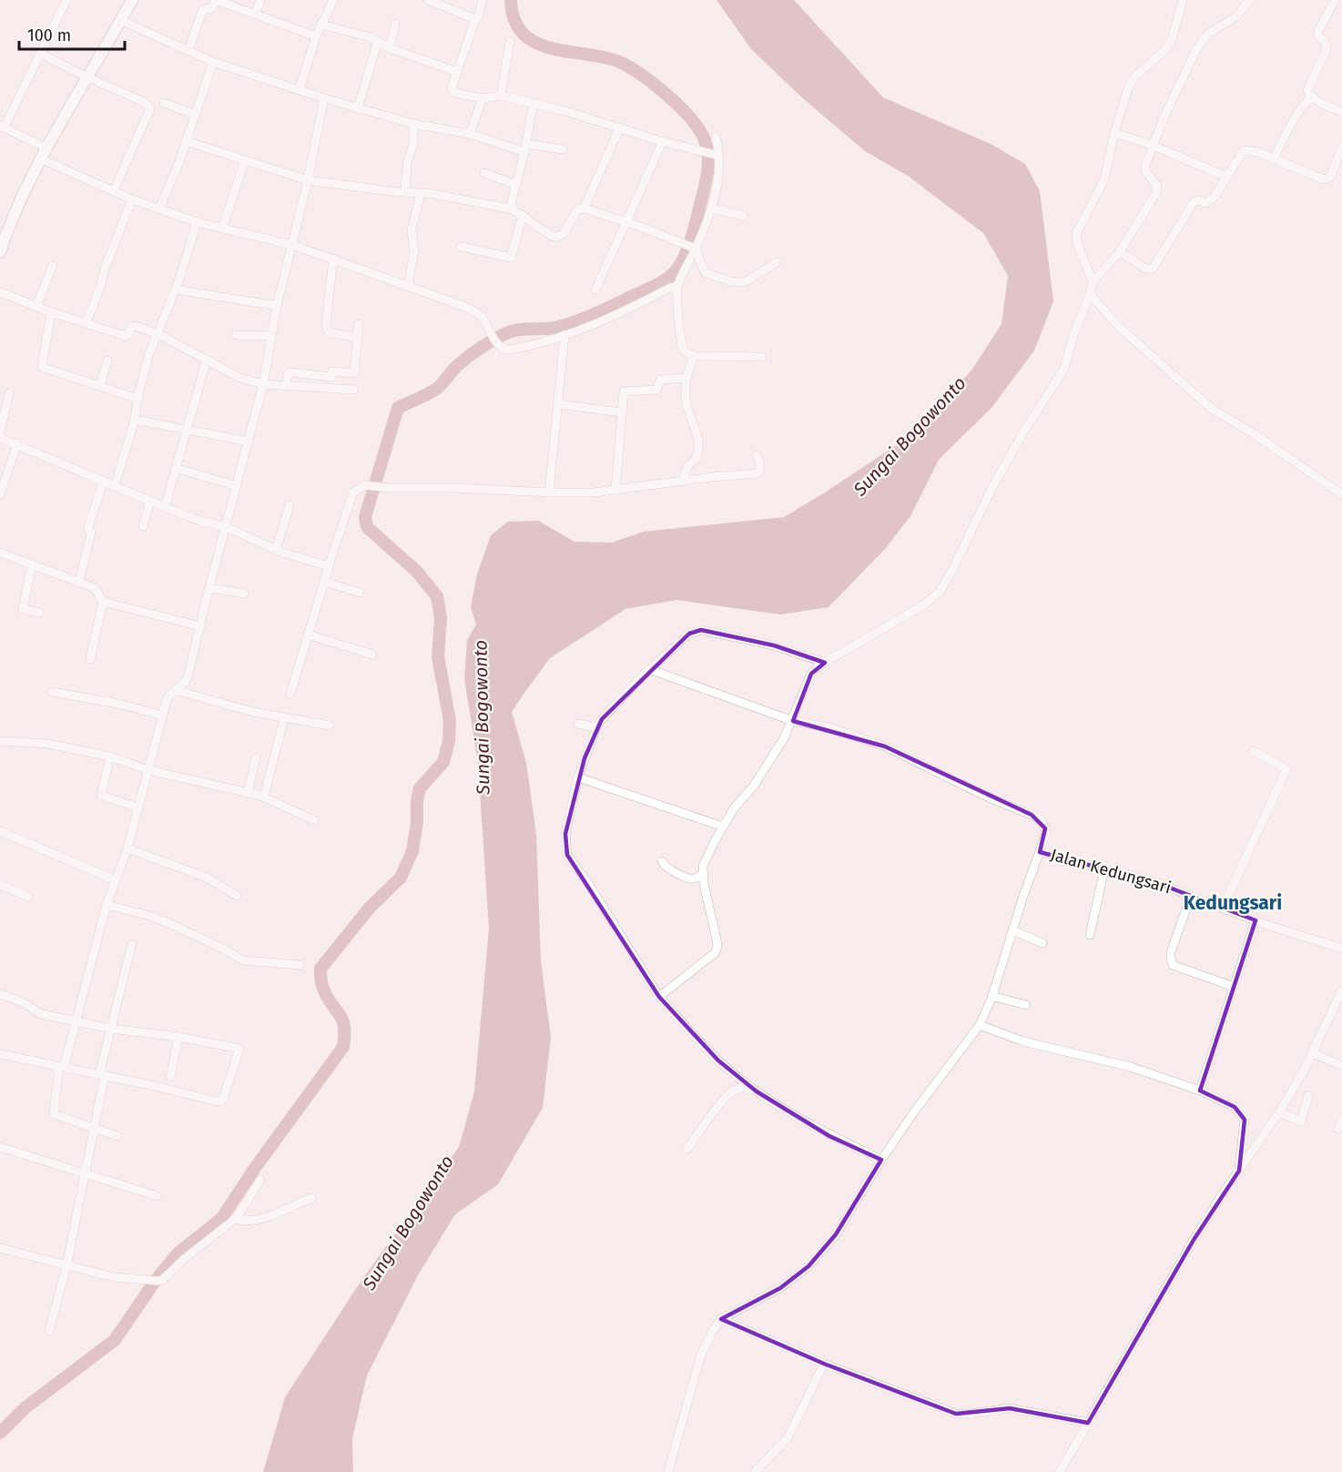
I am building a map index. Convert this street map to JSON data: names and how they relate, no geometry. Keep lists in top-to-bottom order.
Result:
{
  "streets": {
    "street": ["Jalan Kedungsari"]
  },
  "districts": ["Kedungsari"],
  "water": ["Sungai Bogowonto"],
  "scale_bar": "100 m"
}
